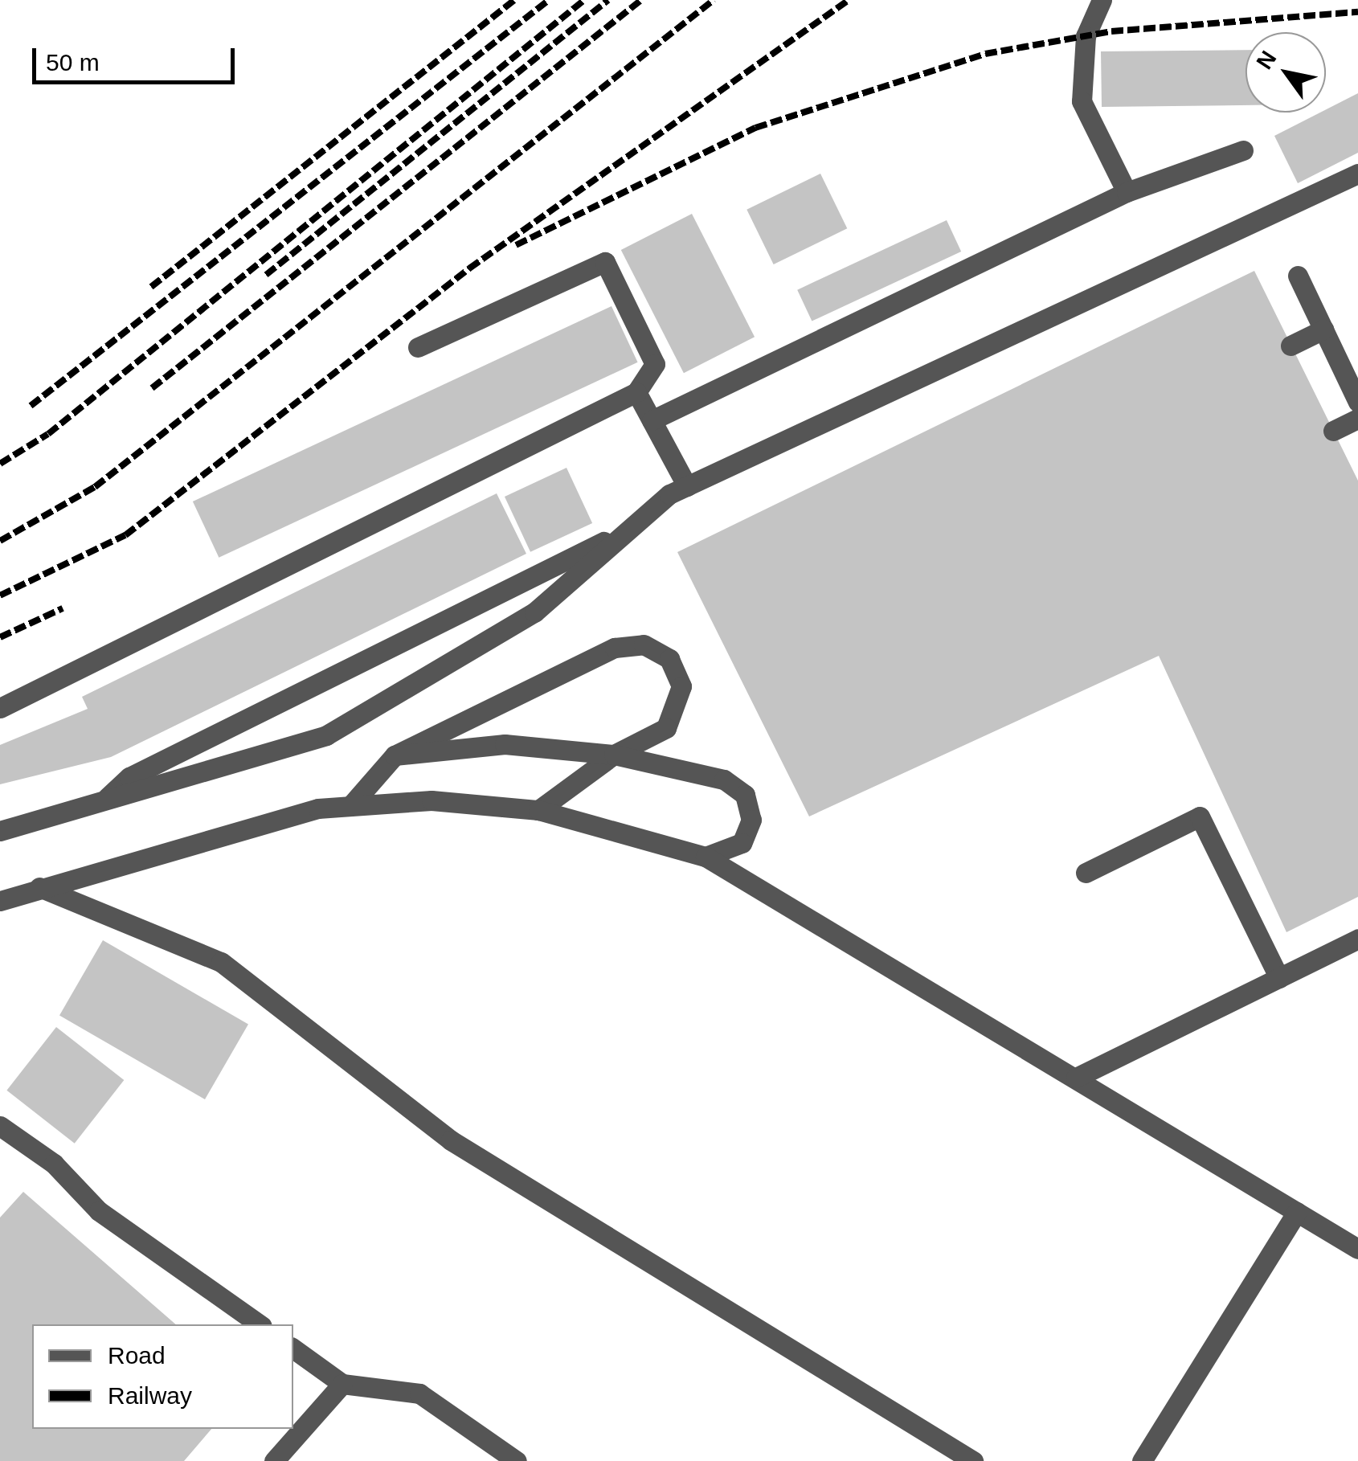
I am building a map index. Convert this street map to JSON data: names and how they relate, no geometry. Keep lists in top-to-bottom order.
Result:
{
  "legend": ["Road", "Railway"],
  "scale_bar": "50 m",
  "north": "top left"
}
